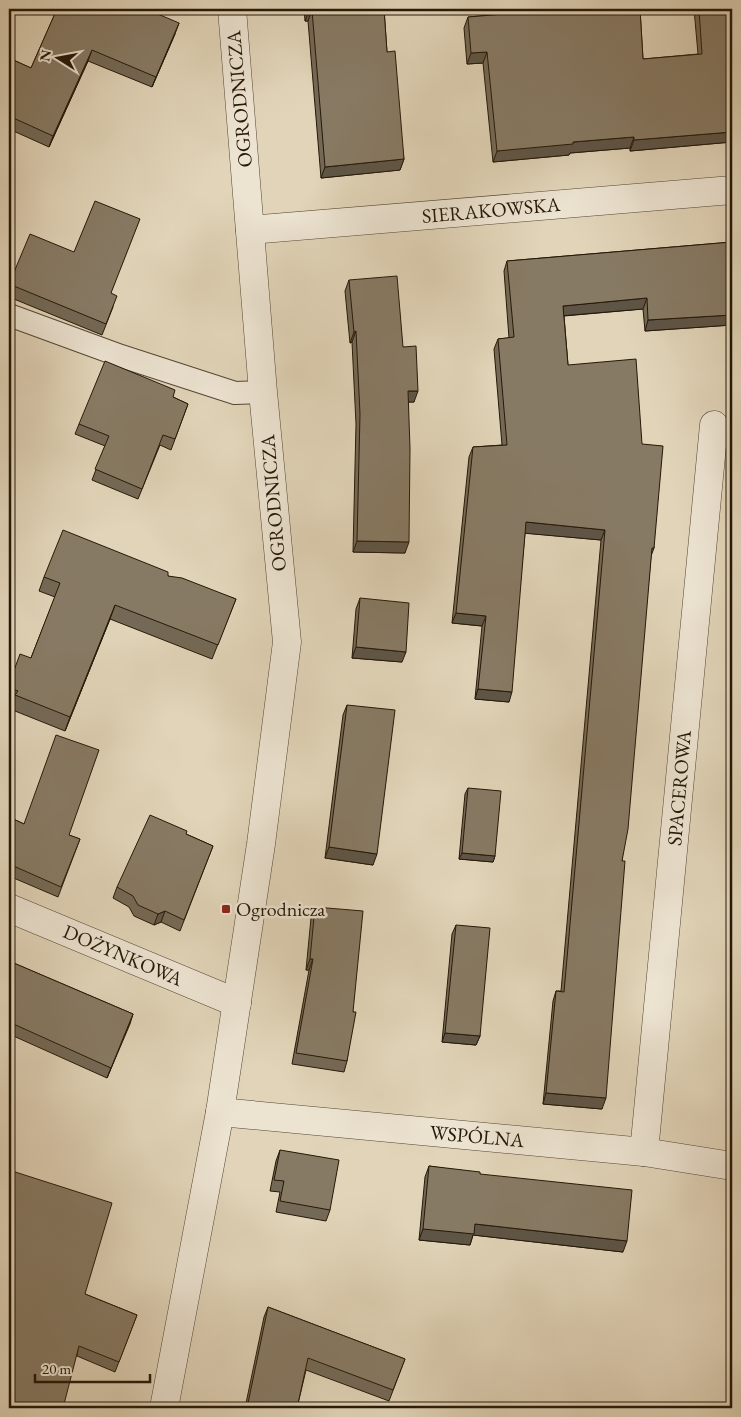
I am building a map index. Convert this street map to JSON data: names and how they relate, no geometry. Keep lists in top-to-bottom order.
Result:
{
  "streets": {
    "street": [
      "OGRODNICZA",
      "SIERAKOWSKA",
      "SPACEROWA",
      "DOŻYNKOWA",
      "WSPÓLNA"
    ]
  },
  "crossings": [
    ["OGRODNICZA", "SIERAKOWSKA"],
    ["OGRODNICZA", "DOŻYNKOWA"],
    ["OGRODNICZA", "WSPÓLNA"],
    ["SPACEROWA", "WSPÓLNA"]
  ],
  "places": {
    "transit": ["Ogrodnicza"]
  },
  "scale_bar": "20 m",
  "north": "left"
}
